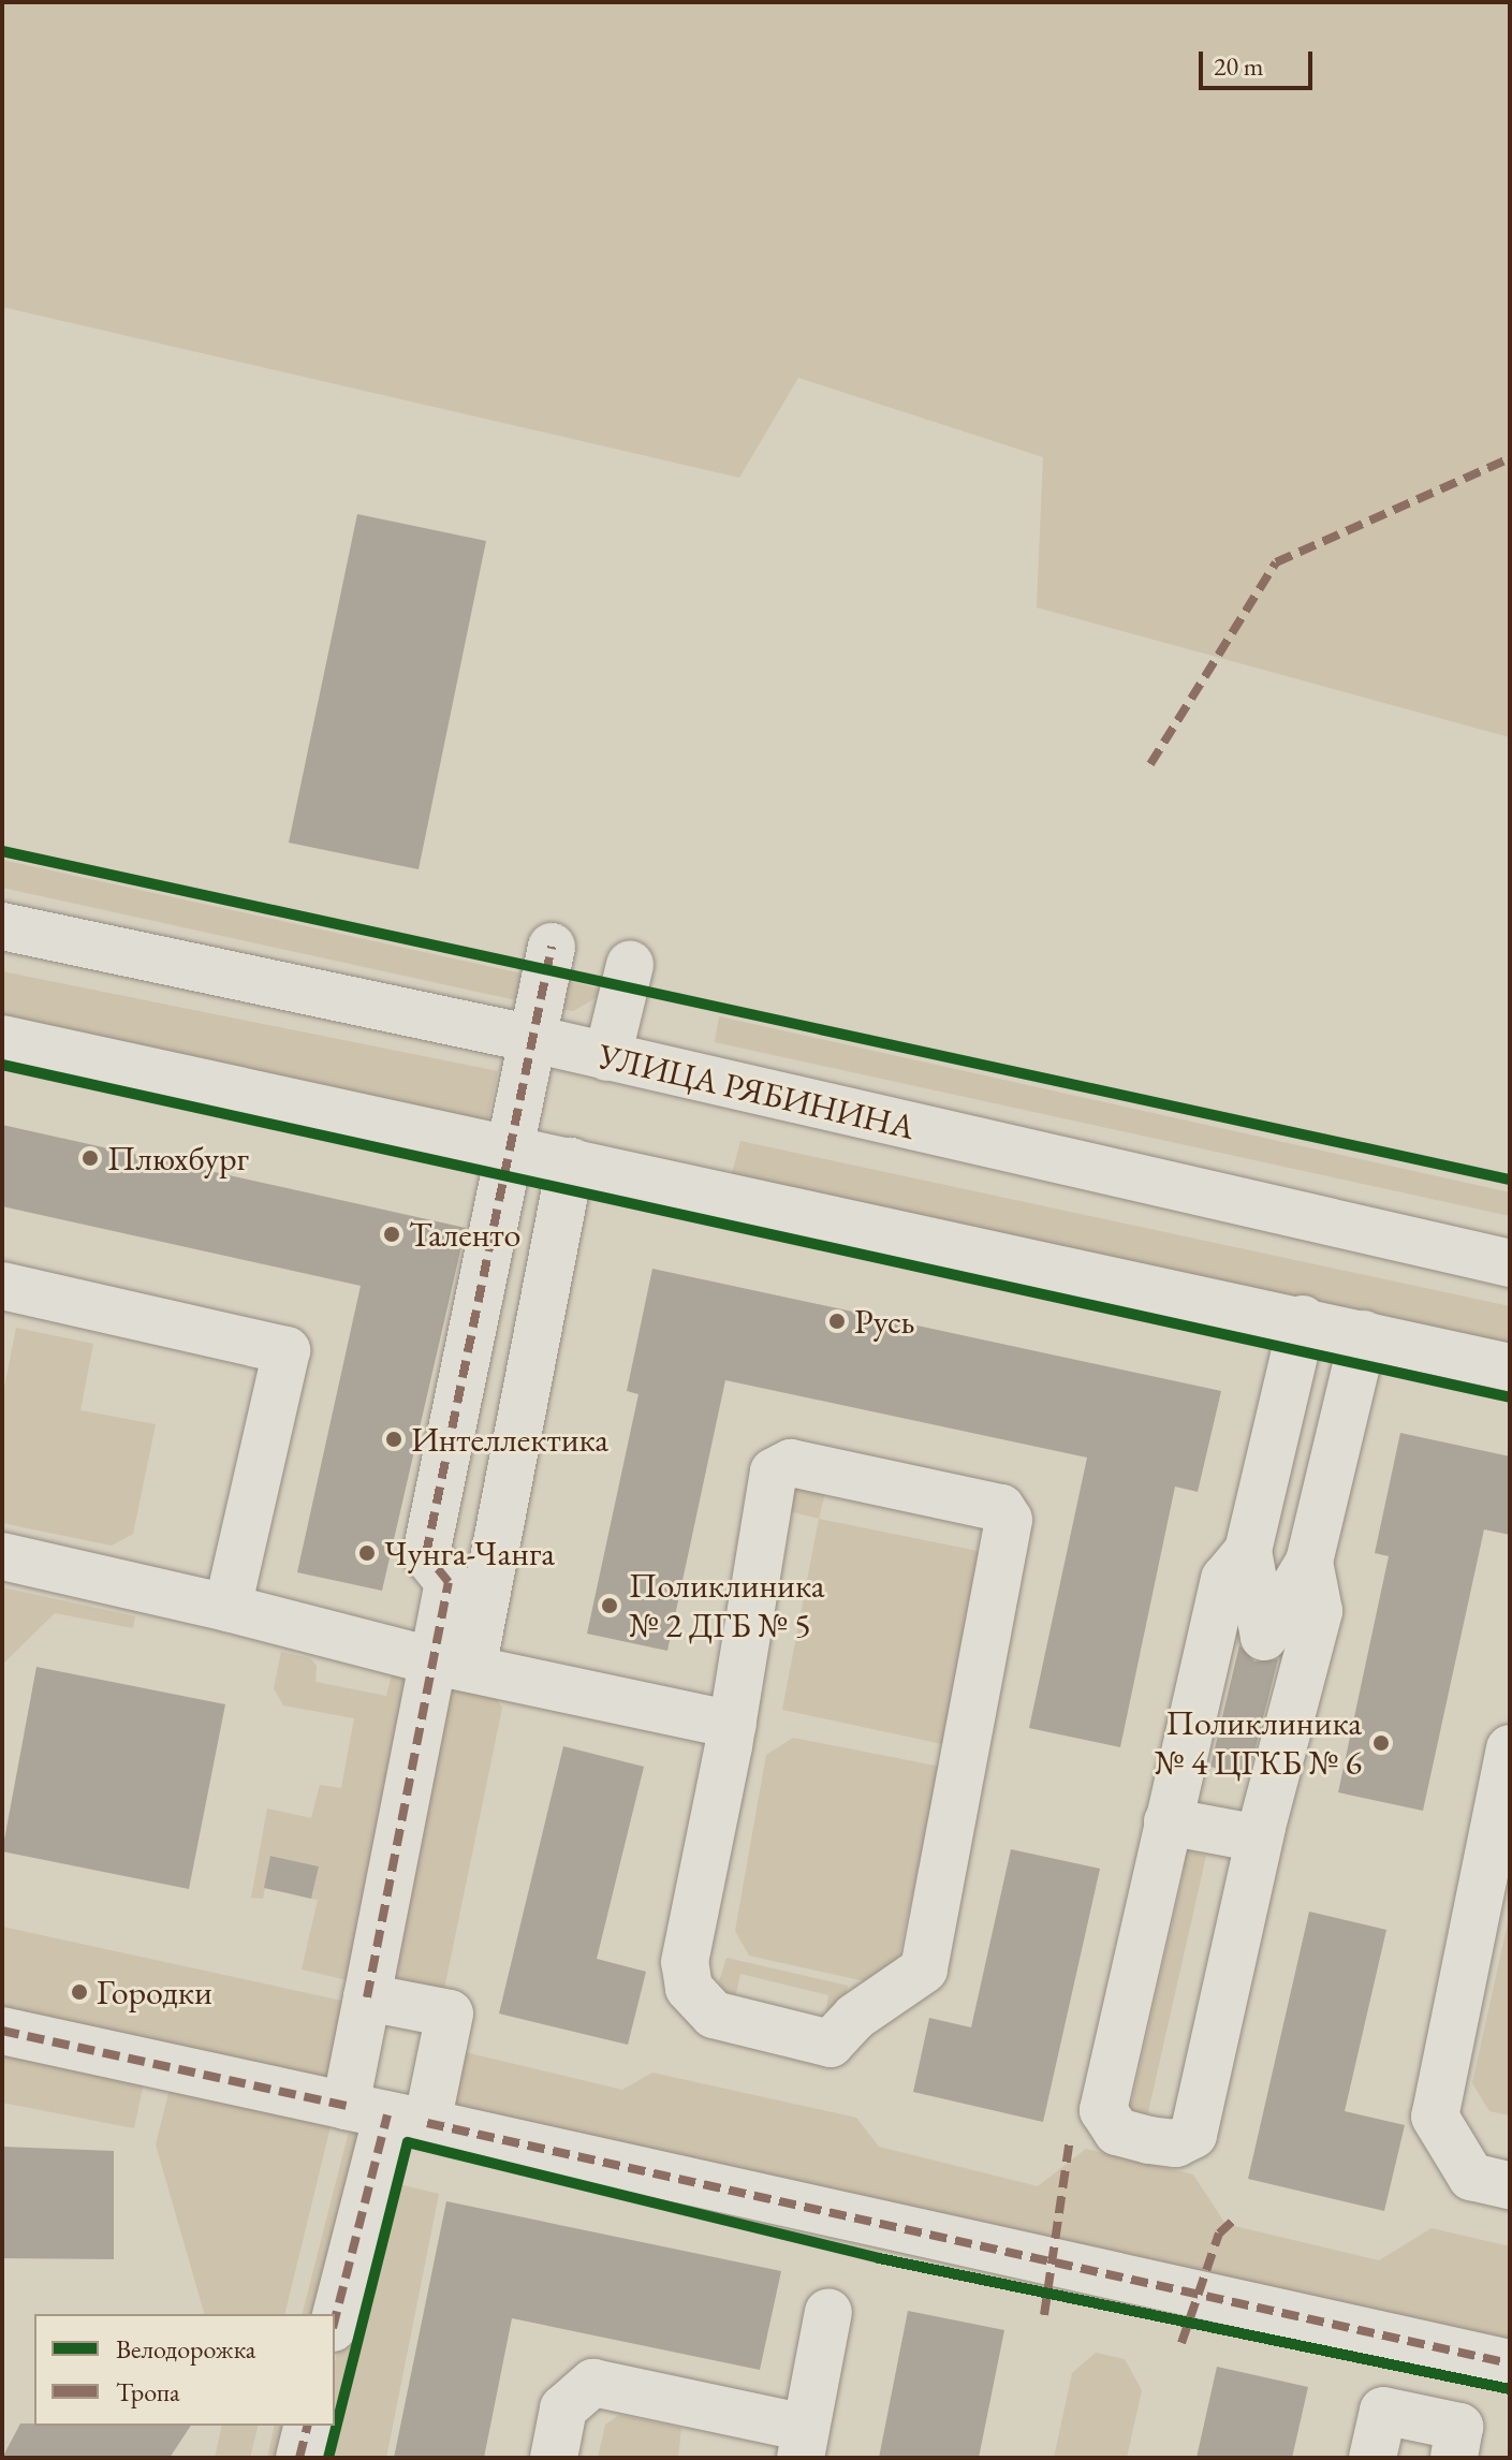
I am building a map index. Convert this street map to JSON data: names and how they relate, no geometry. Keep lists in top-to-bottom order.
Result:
{
  "streets": {
    "street": ["УЛИЦА РЯБИНИНА"]
  },
  "places": [
    "Плюхбург",
    "Таленто",
    "Русь",
    "Интеллектика",
    "Чунга-Чанга",
    "Поликлиника № 2 ДГБ № 5",
    "Поликлиника № 4 ЦГКБ № 6",
    "Городки"
  ],
  "legend": ["Велодорожка", "Тропа"],
  "scale_bar": "20 m"
}
